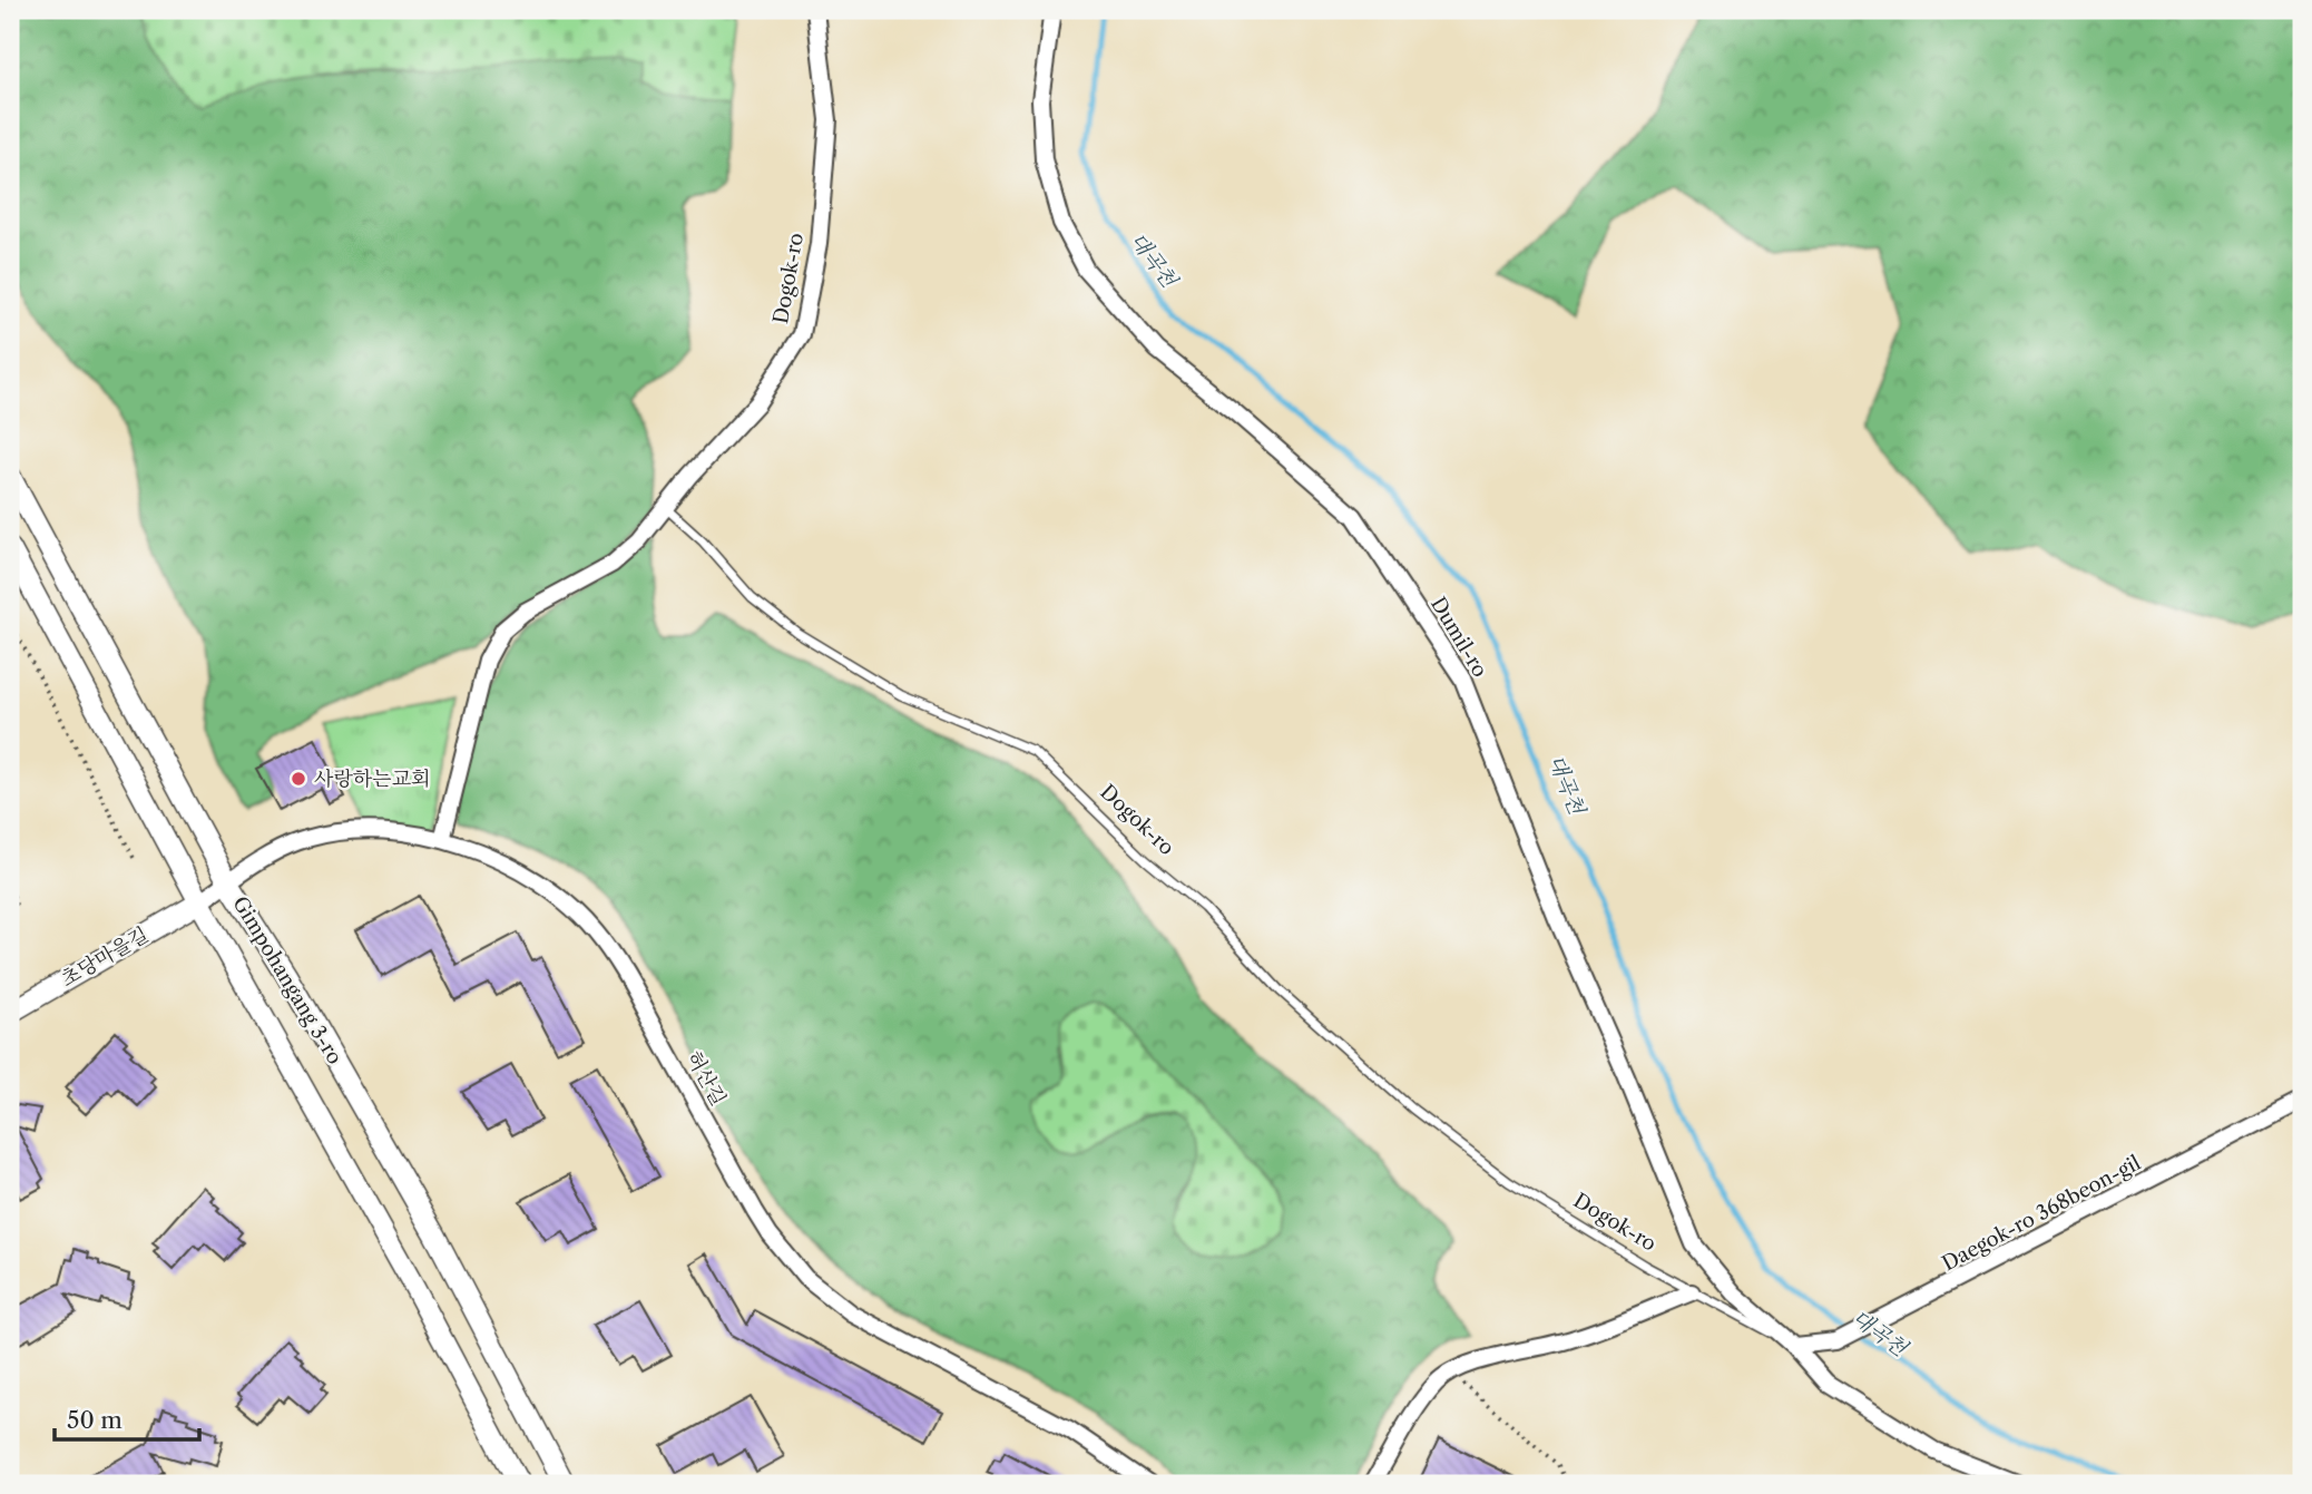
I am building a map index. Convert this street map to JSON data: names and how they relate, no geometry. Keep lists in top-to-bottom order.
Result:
{
  "streets": {
    "street": [
      "Dogok-ro",
      "Dumil-ro",
      "초당마을길",
      "Gimpohangang 3-ro",
      "허산길",
      "Daegok-ro 368beon-gil"
    ]
  },
  "crossings": [
    ["Dogok-ro", "Dumil-ro"],
    ["Dogok-ro", "Daegok-ro 368beon-gil"],
    ["Dumil-ro", "Daegok-ro 368beon-gil"],
    ["초당마을길", "Gimpohangang 3-ro"],
    ["초당마을길", "허산길"],
    ["Gimpohangang 3-ro", "허산길"]
  ],
  "water": ["대곡천"],
  "places": ["사랑하는교회"],
  "scale_bar": "50 m"
}
